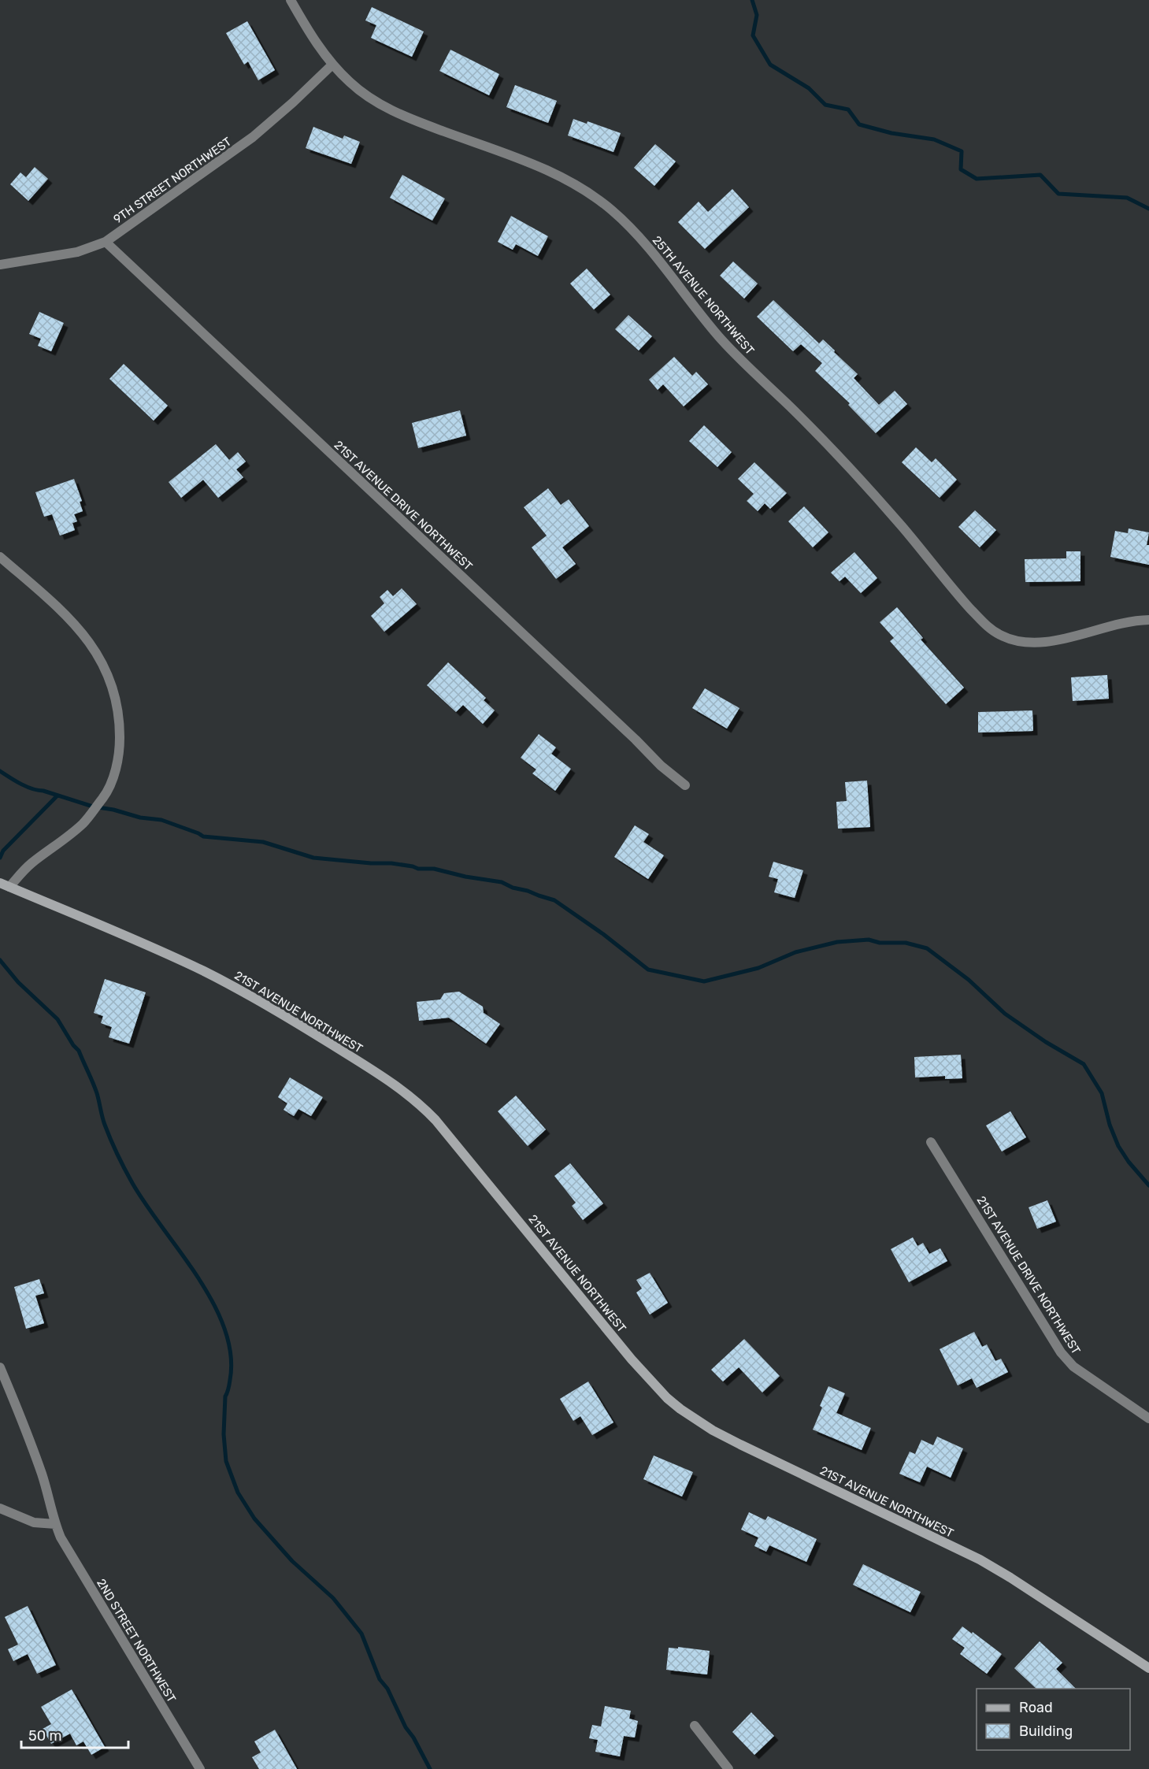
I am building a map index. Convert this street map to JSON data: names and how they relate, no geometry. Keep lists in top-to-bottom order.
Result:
{
  "streets": {
    "street": [
      "9TH STREET NORTHWEST",
      "25TH AVENUE NORTHWEST",
      "21ST AVENUE DRIVE NORTHWEST",
      "21ST AVENUE NORTHWEST",
      "2ND STREET NORTHWEST"
    ]
  },
  "crossings": [
    ["9TH STREET NORTHWEST", "25TH AVENUE NORTHWEST"],
    ["9TH STREET NORTHWEST", "21ST AVENUE DRIVE NORTHWEST"]
  ],
  "legend": ["Road", "Building"],
  "scale_bar": "50 m"
}
